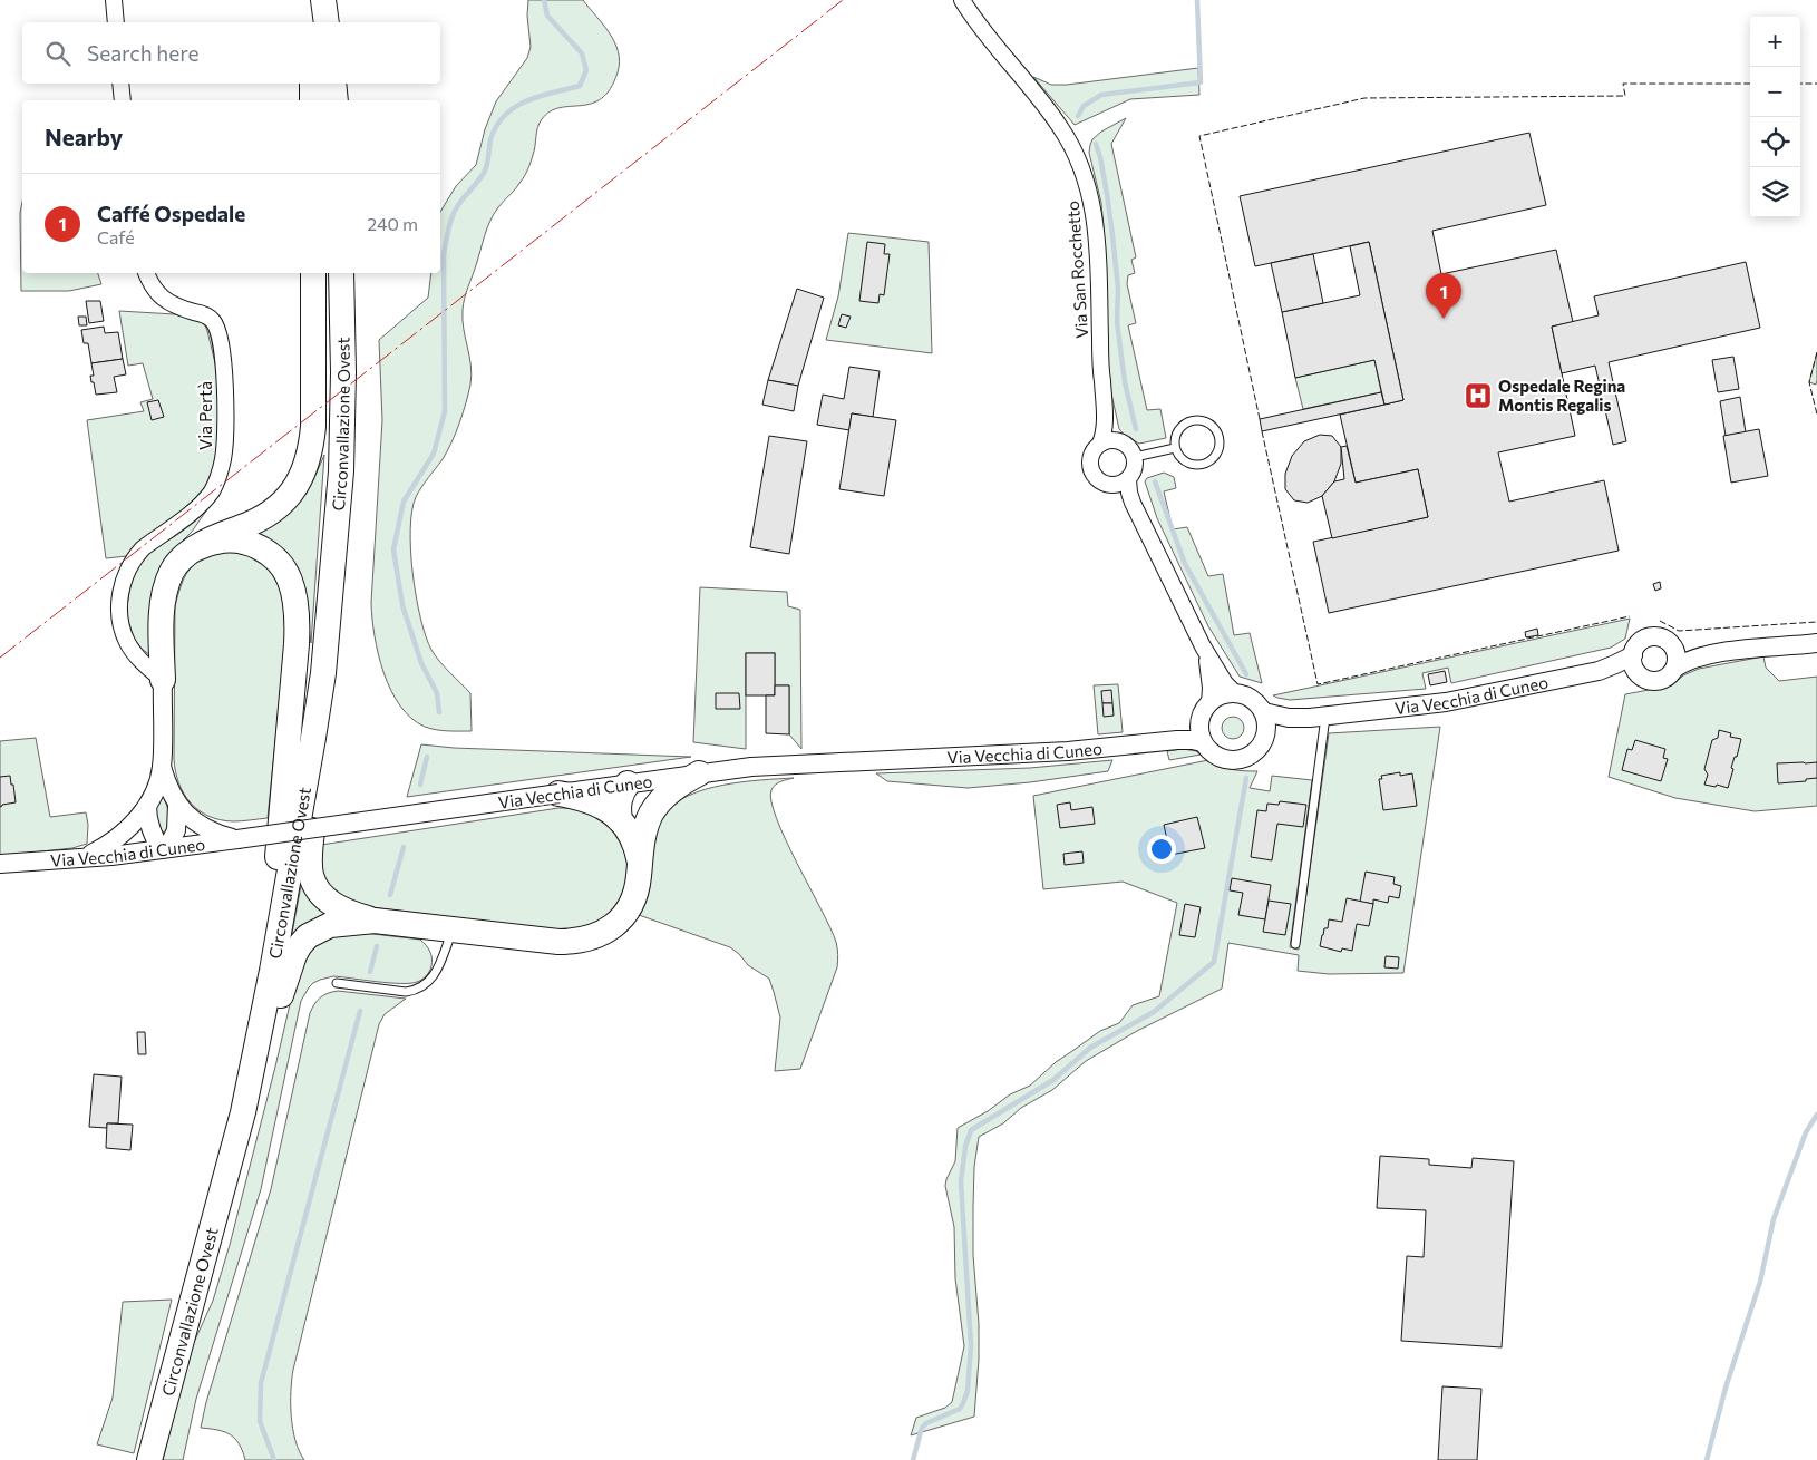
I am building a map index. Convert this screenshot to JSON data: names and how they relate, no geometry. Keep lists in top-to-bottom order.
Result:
{
  "streets": {
    "highway": ["Circonvallazione Ovest"],
    "street": ["Via San Rocchetto", "Via Pertà", "Via Vecchia di Cuneo"]
  },
  "crossings": [
    ["Via San Rocchetto", "Via Vecchia di Cuneo"]
  ],
  "places": {
    "hospital": ["Ospedale Regina Montis Regalis"]
  },
  "page": {
    "map_buttons": ["+", "−"],
    "search": "Search here",
    "heading": "Nearby",
    "list": [
      {
        "mark": "1",
        "name": "Caffé Ospedale",
        "note": "Café",
        "value": "240 m"
      }
    ],
    "pins": "1"
  }
}
